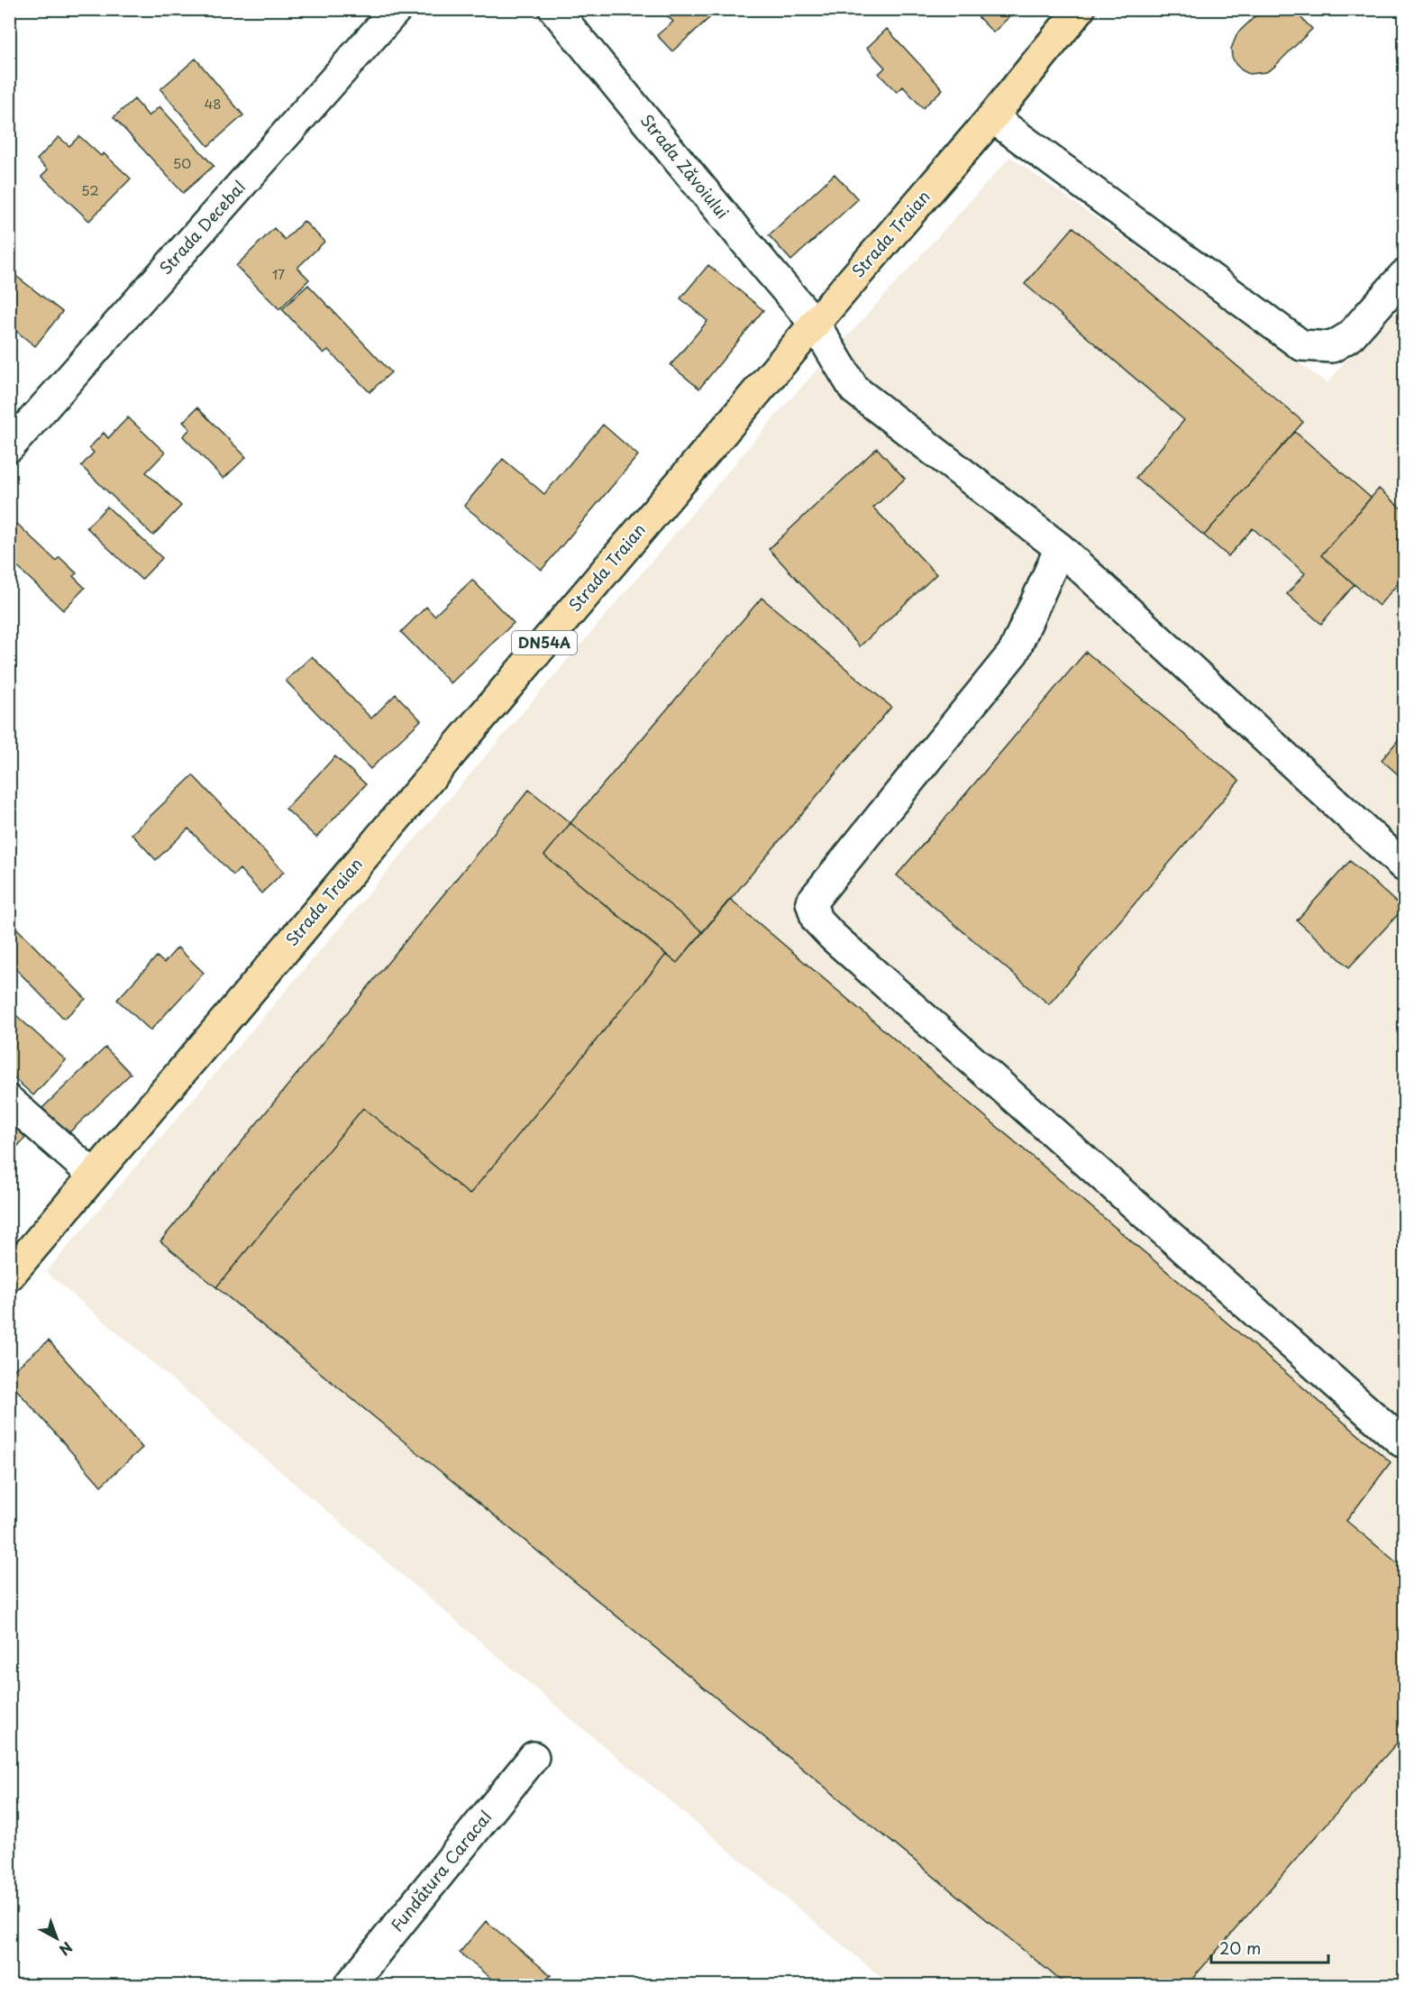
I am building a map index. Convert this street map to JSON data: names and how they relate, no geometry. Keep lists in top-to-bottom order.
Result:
{
  "streets": {
    "main road": ["Strada Traian", "DN54A"],
    "street": ["Strada Zăvoiului", "Strada Decebal", "Fundătura Caracal"]
  },
  "crossings": [
    ["Strada Zăvoiului", "Strada Traian"]
  ],
  "house_numbers": [
    "48",
    "50",
    "52",
    "17"
  ],
  "scale_bar": "20 m",
  "north": "bottom right"
}
